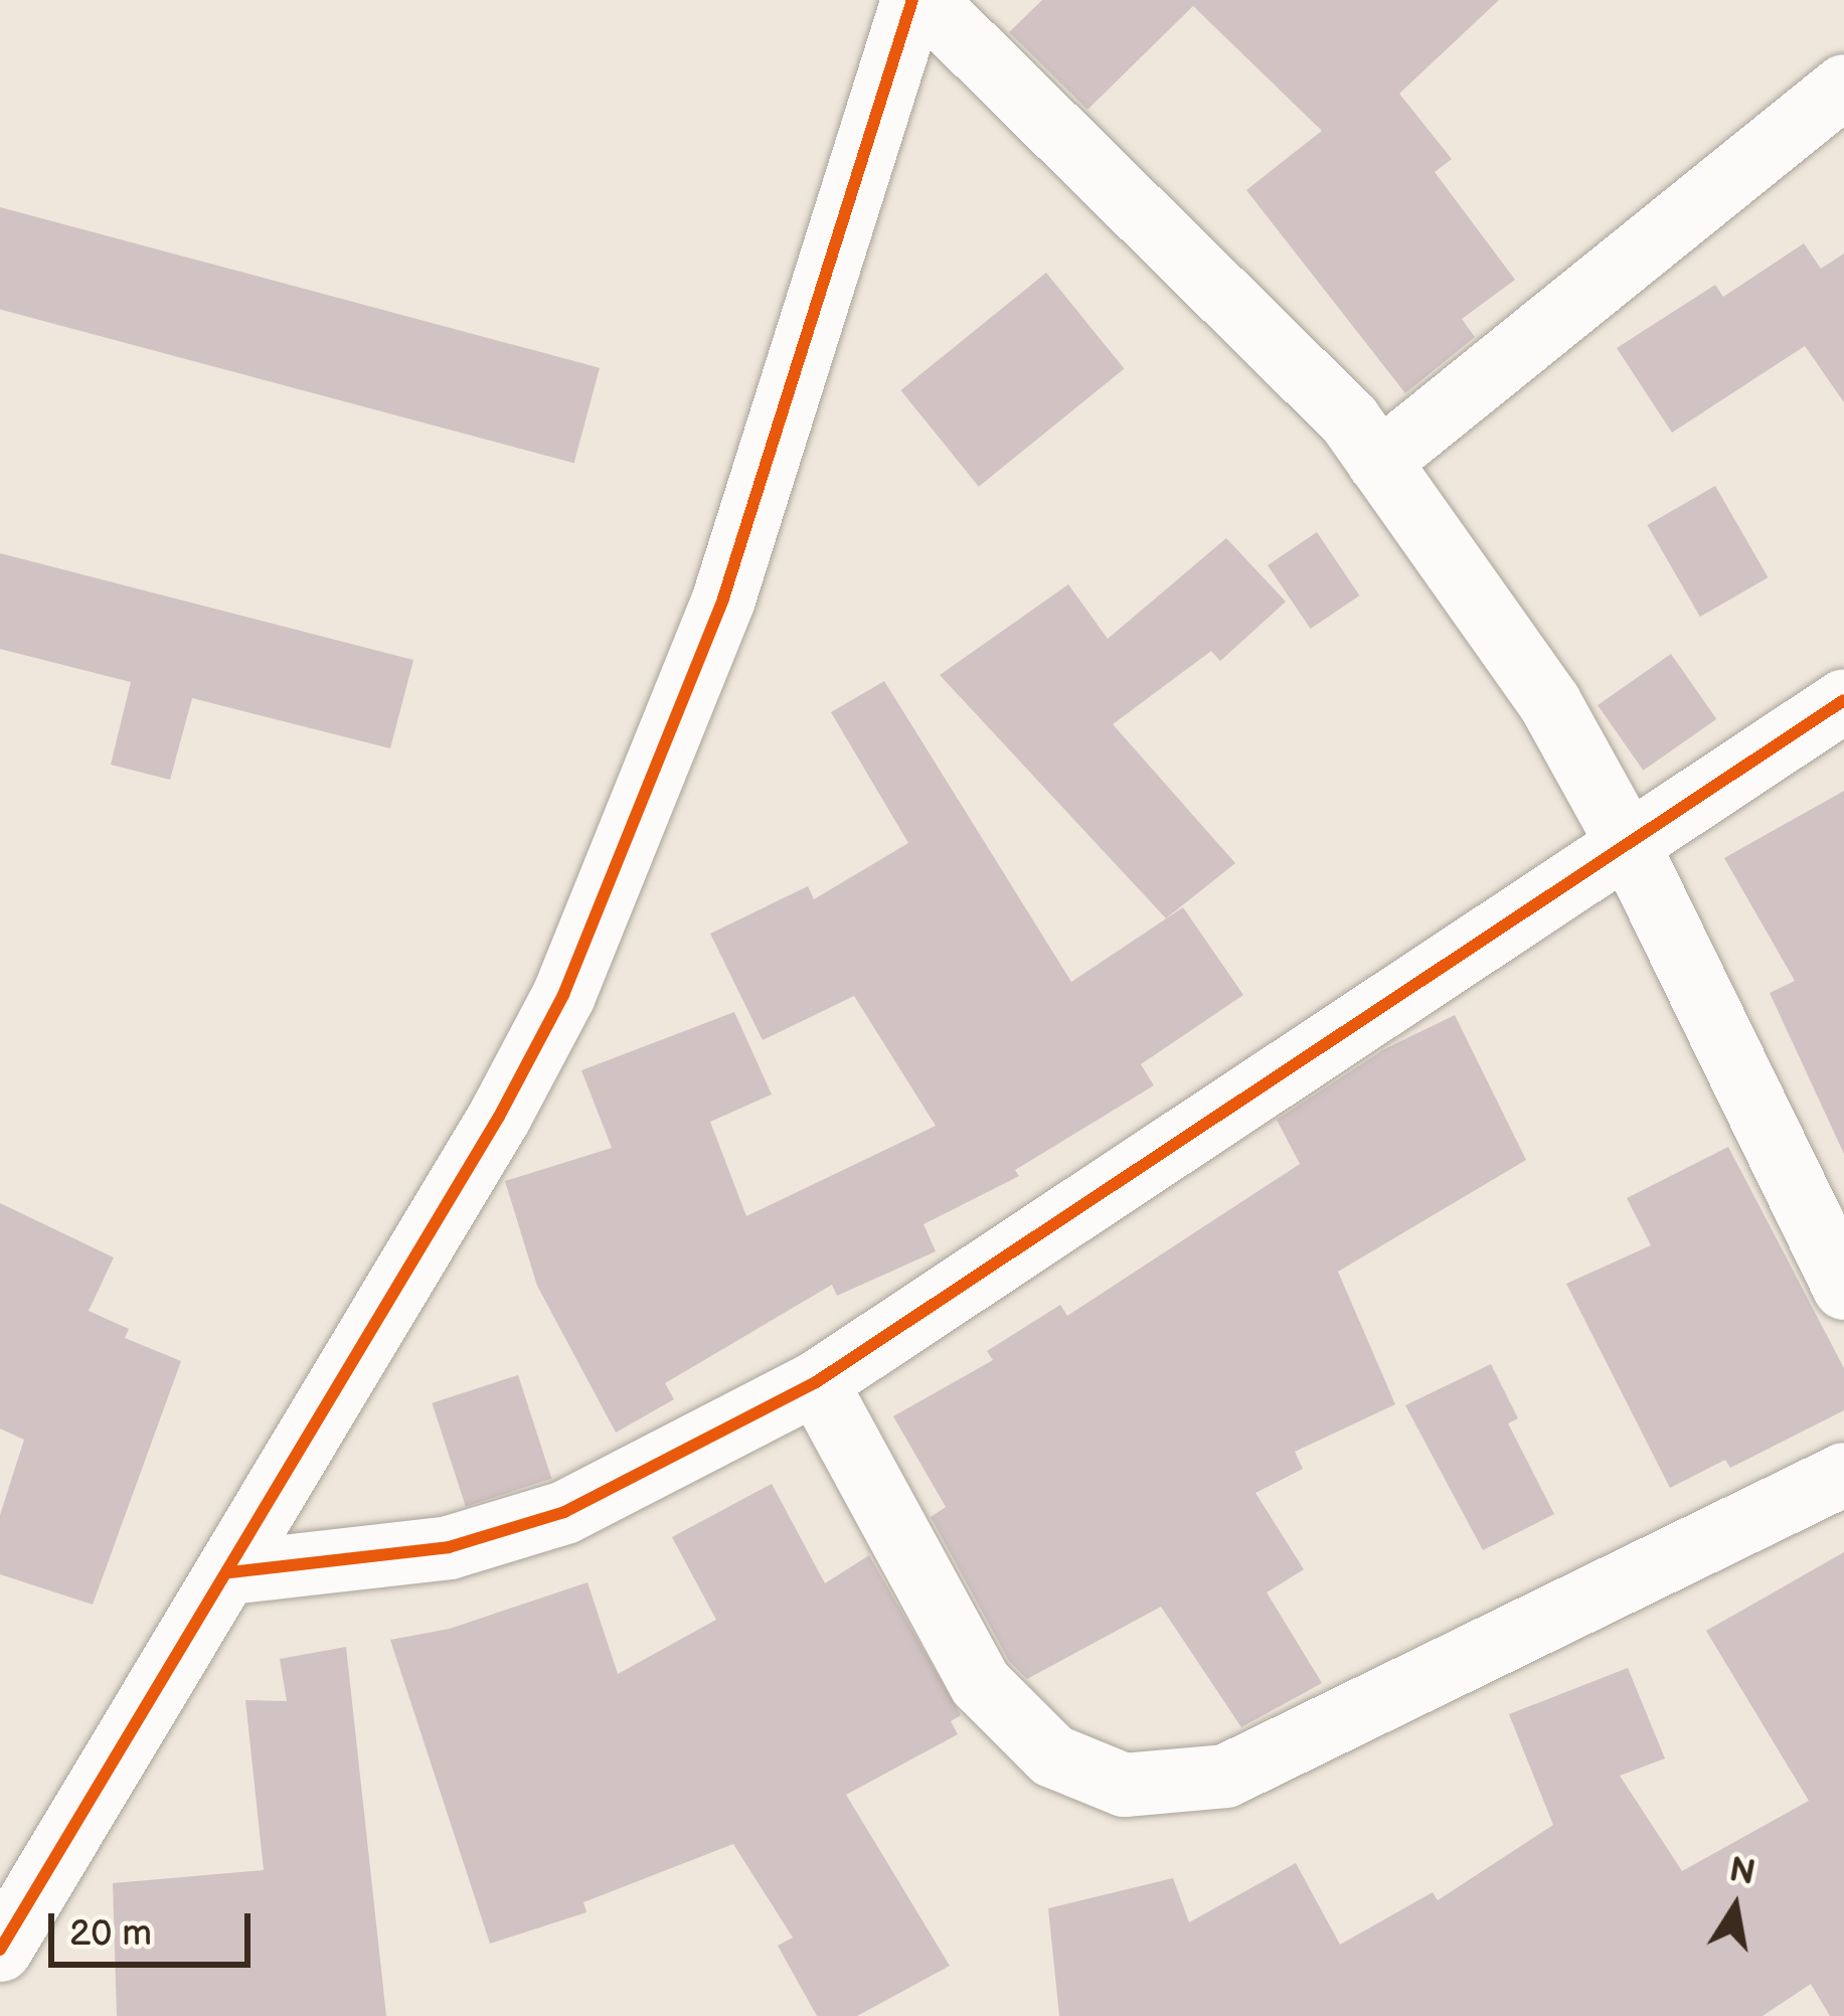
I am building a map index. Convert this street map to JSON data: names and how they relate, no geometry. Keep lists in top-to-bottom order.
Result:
{
  "scale_bar": "20 m",
  "north": "top"
}
